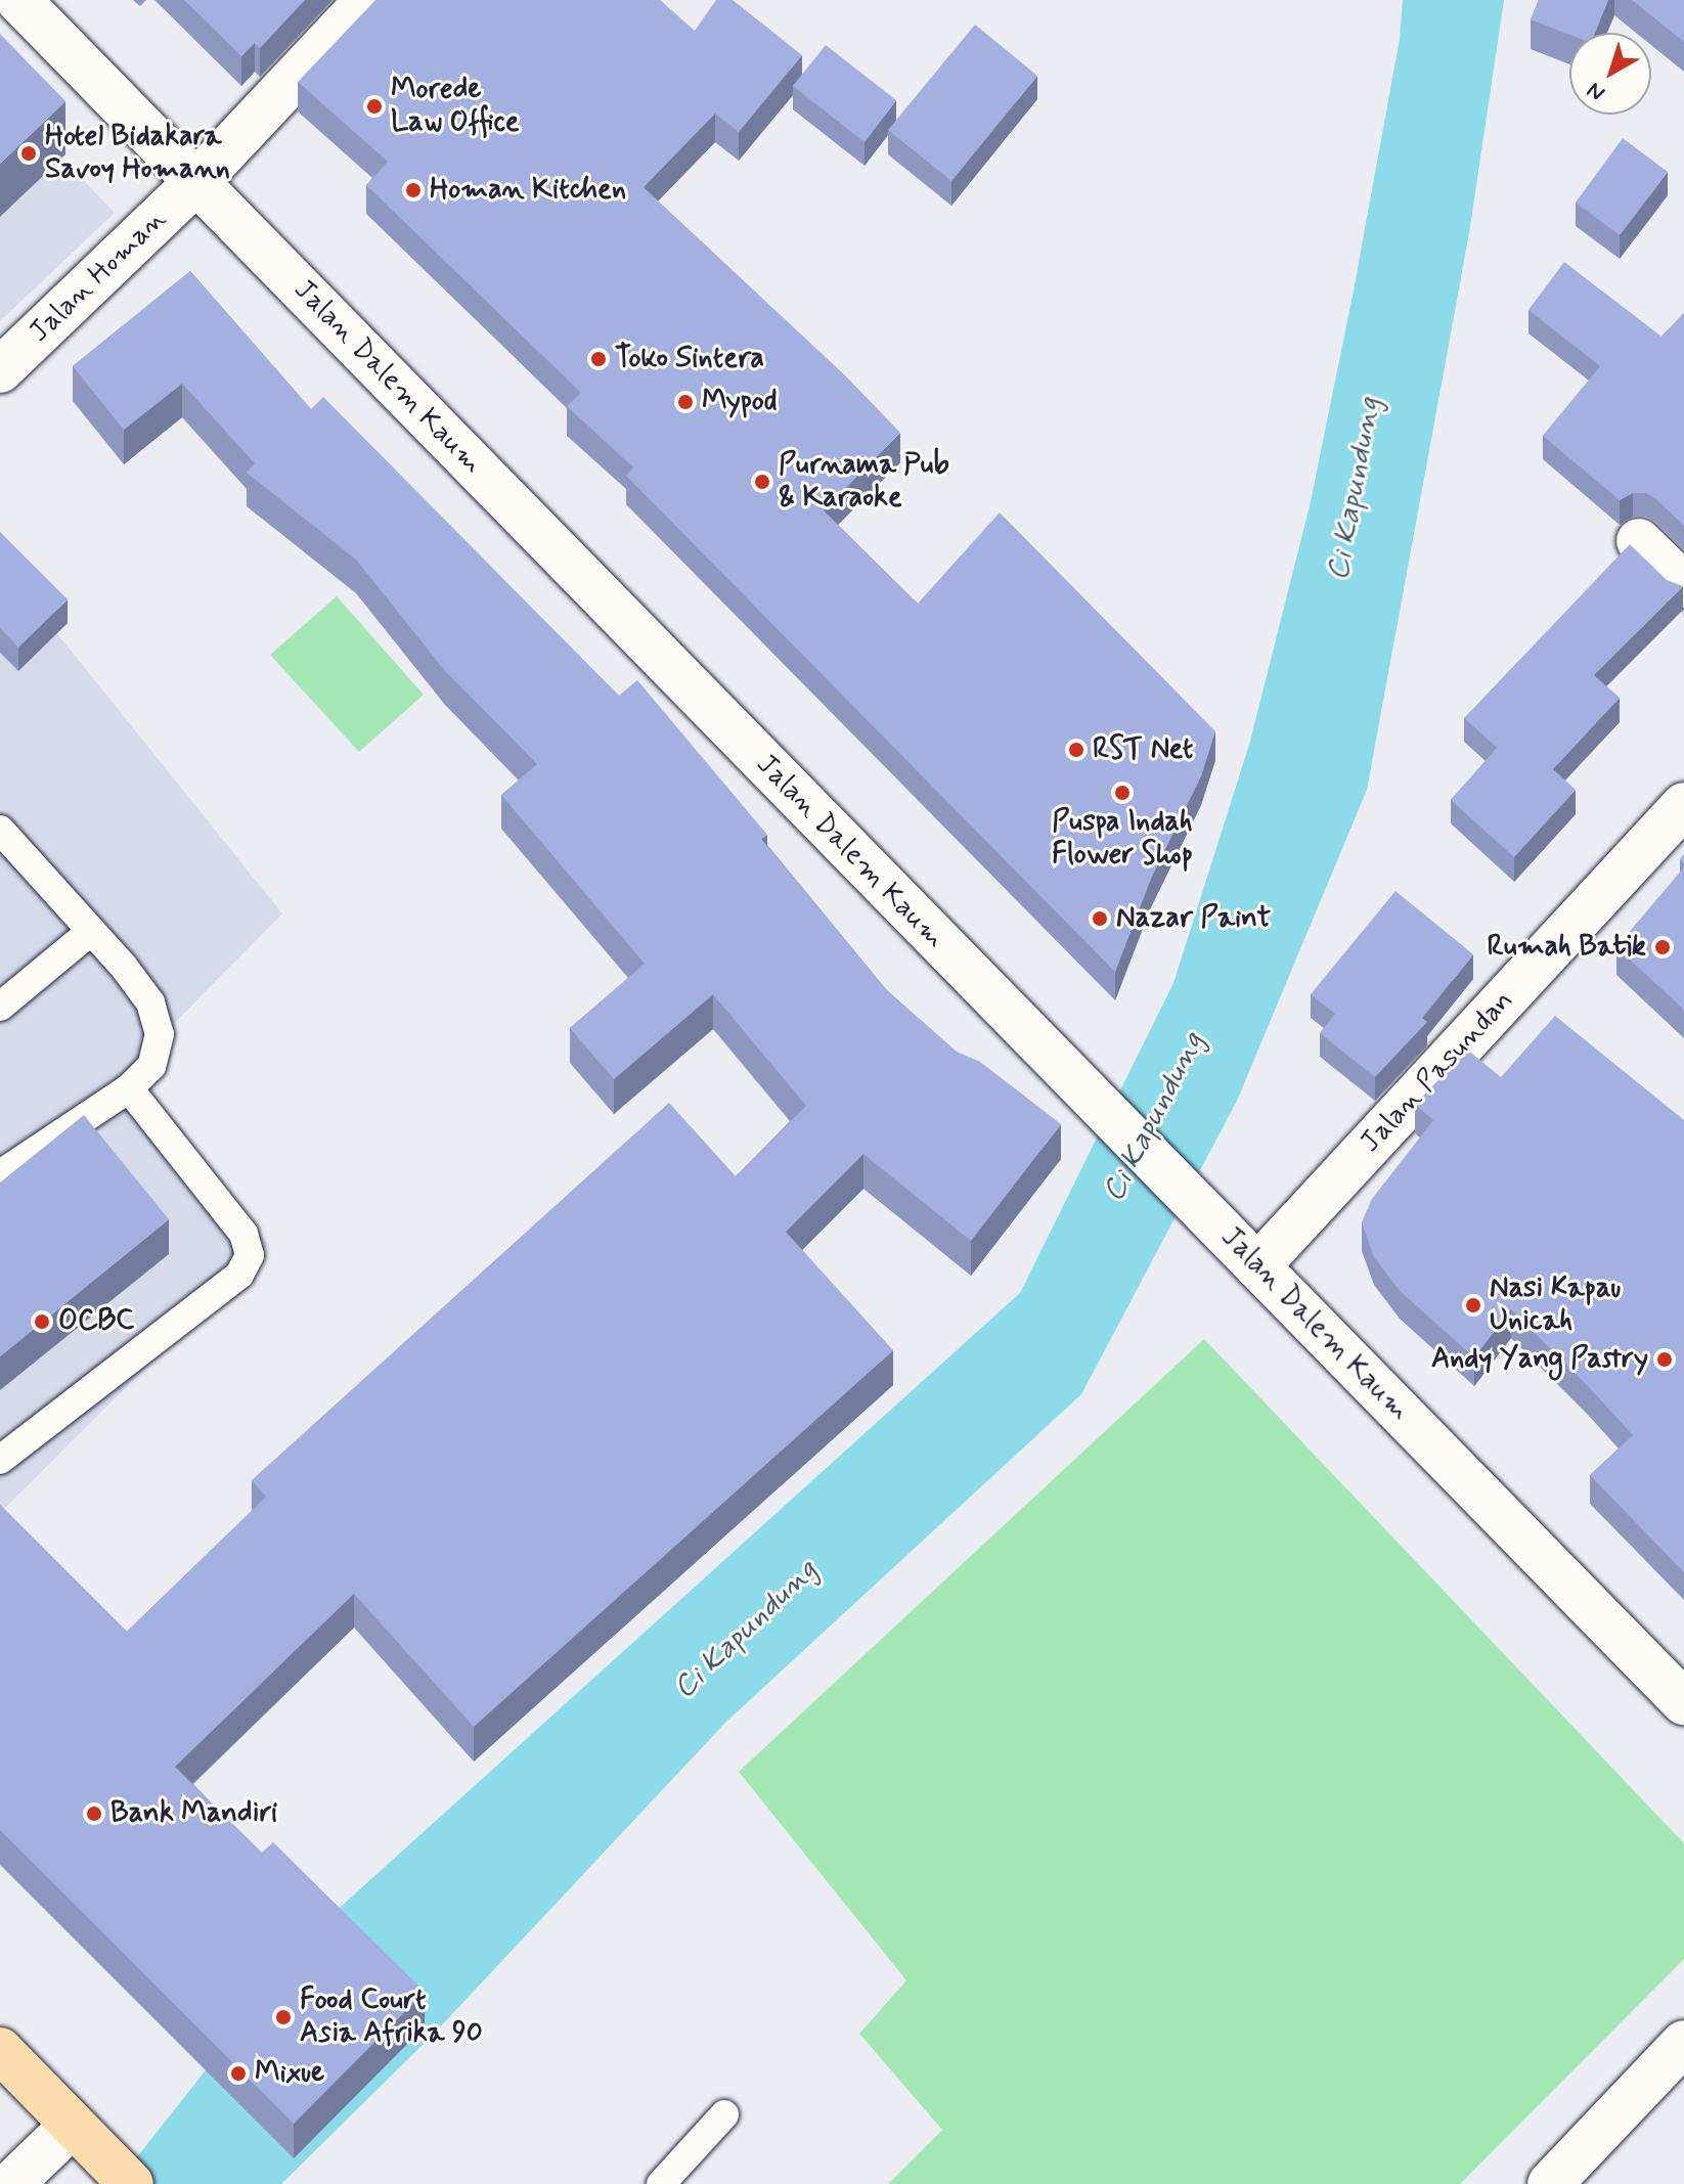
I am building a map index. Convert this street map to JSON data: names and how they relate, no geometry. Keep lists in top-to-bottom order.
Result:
{
  "streets": {
    "main road": ["Jalan Homan", "Jalan Dalem Kaum", "Jalan Pasundan"]
  },
  "crossings": [
    ["Jalan Homan", "Jalan Dalem Kaum"],
    ["Jalan Dalem Kaum", "Jalan Pasundan"]
  ],
  "water": ["Ci Kapundung"],
  "places": [
    "Morede Law Office",
    "Hotel Bidakara Savoy Homann",
    "Homan Kitchen",
    "Toko Sintera",
    "Mypod",
    "Purnama Pub & Karaoke",
    "RST Net",
    "Puspa Indah Flower Shop",
    "Nazar Paint",
    "Rumah Batik",
    "Nasi Kapau Unicah",
    "OCBC",
    "Andy Yang Pastry",
    "Bank Mandiri",
    "Food Court Asia Afrika 90",
    "Mixue"
  ],
  "north": "bottom left"
}
